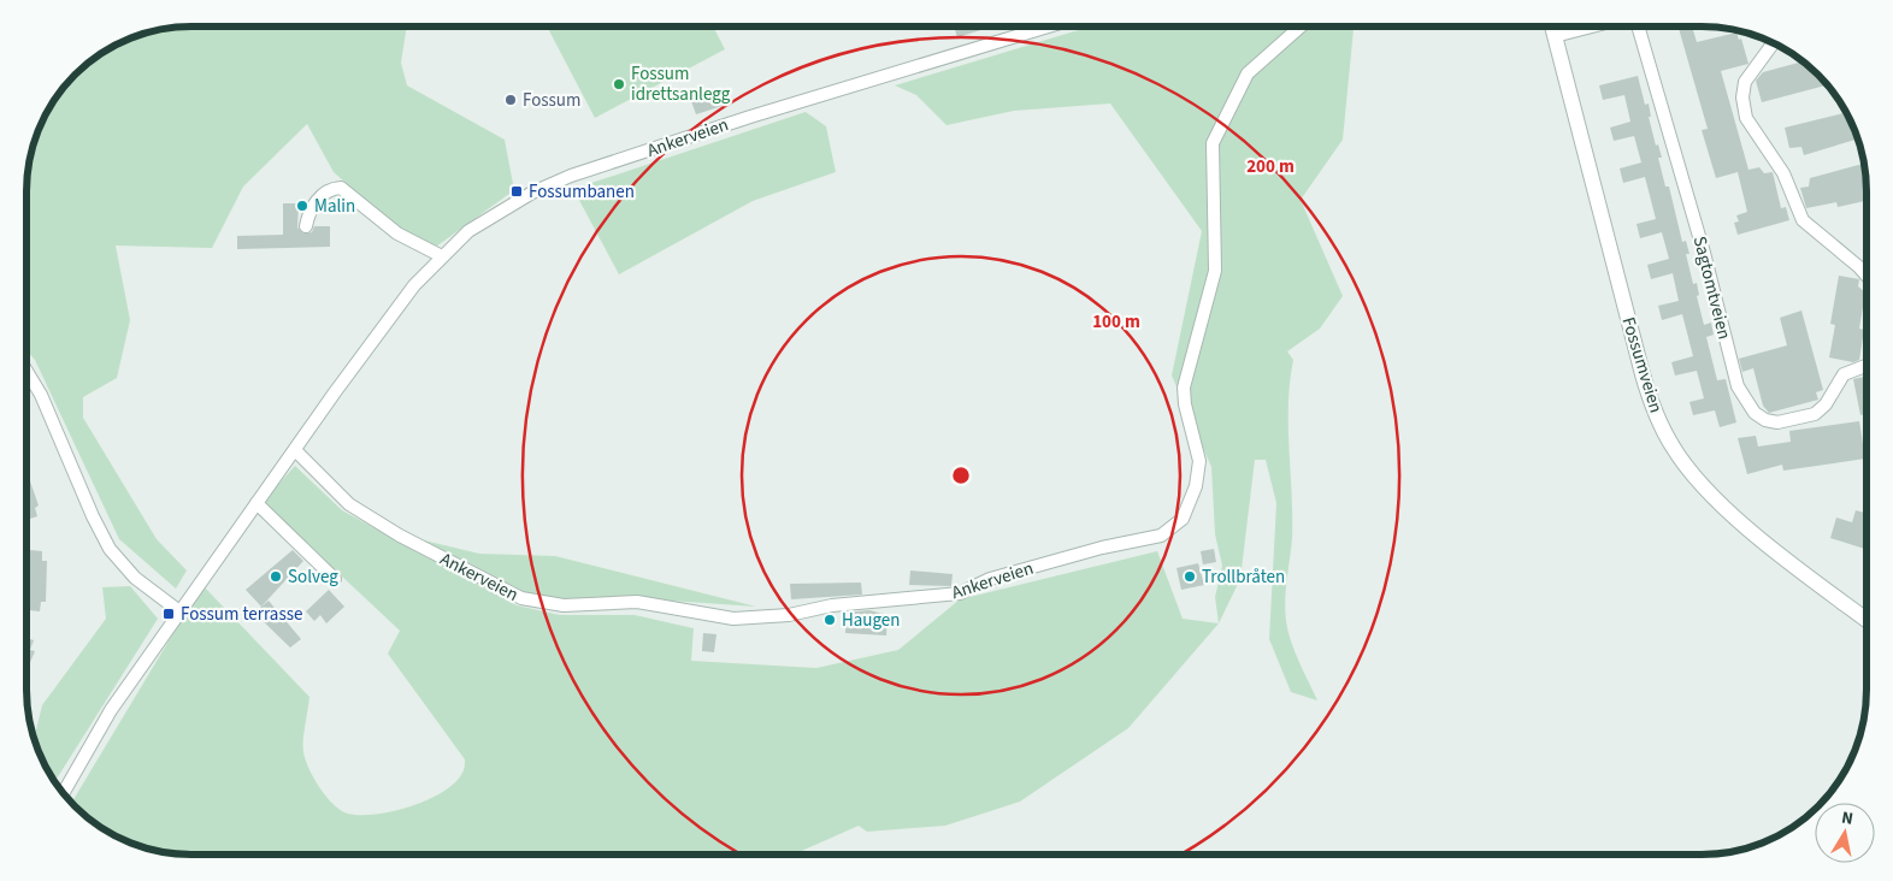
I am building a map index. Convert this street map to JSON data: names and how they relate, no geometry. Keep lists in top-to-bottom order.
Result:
{
  "streets": {
    "street": ["Ankerveien", "Sagtomtveien", "Fossumveien"]
  },
  "places": {
    "other": [
      "Fossum idrettsanlegg",
      "Fossum",
      "Malin",
      "Solveg",
      "Trollbråten",
      "Haugen"
    ],
    "transit": ["Fossumbanen", "Fossum terrasse"]
  },
  "north": "top",
  "rings": ["200 m", "100 m"]
}
